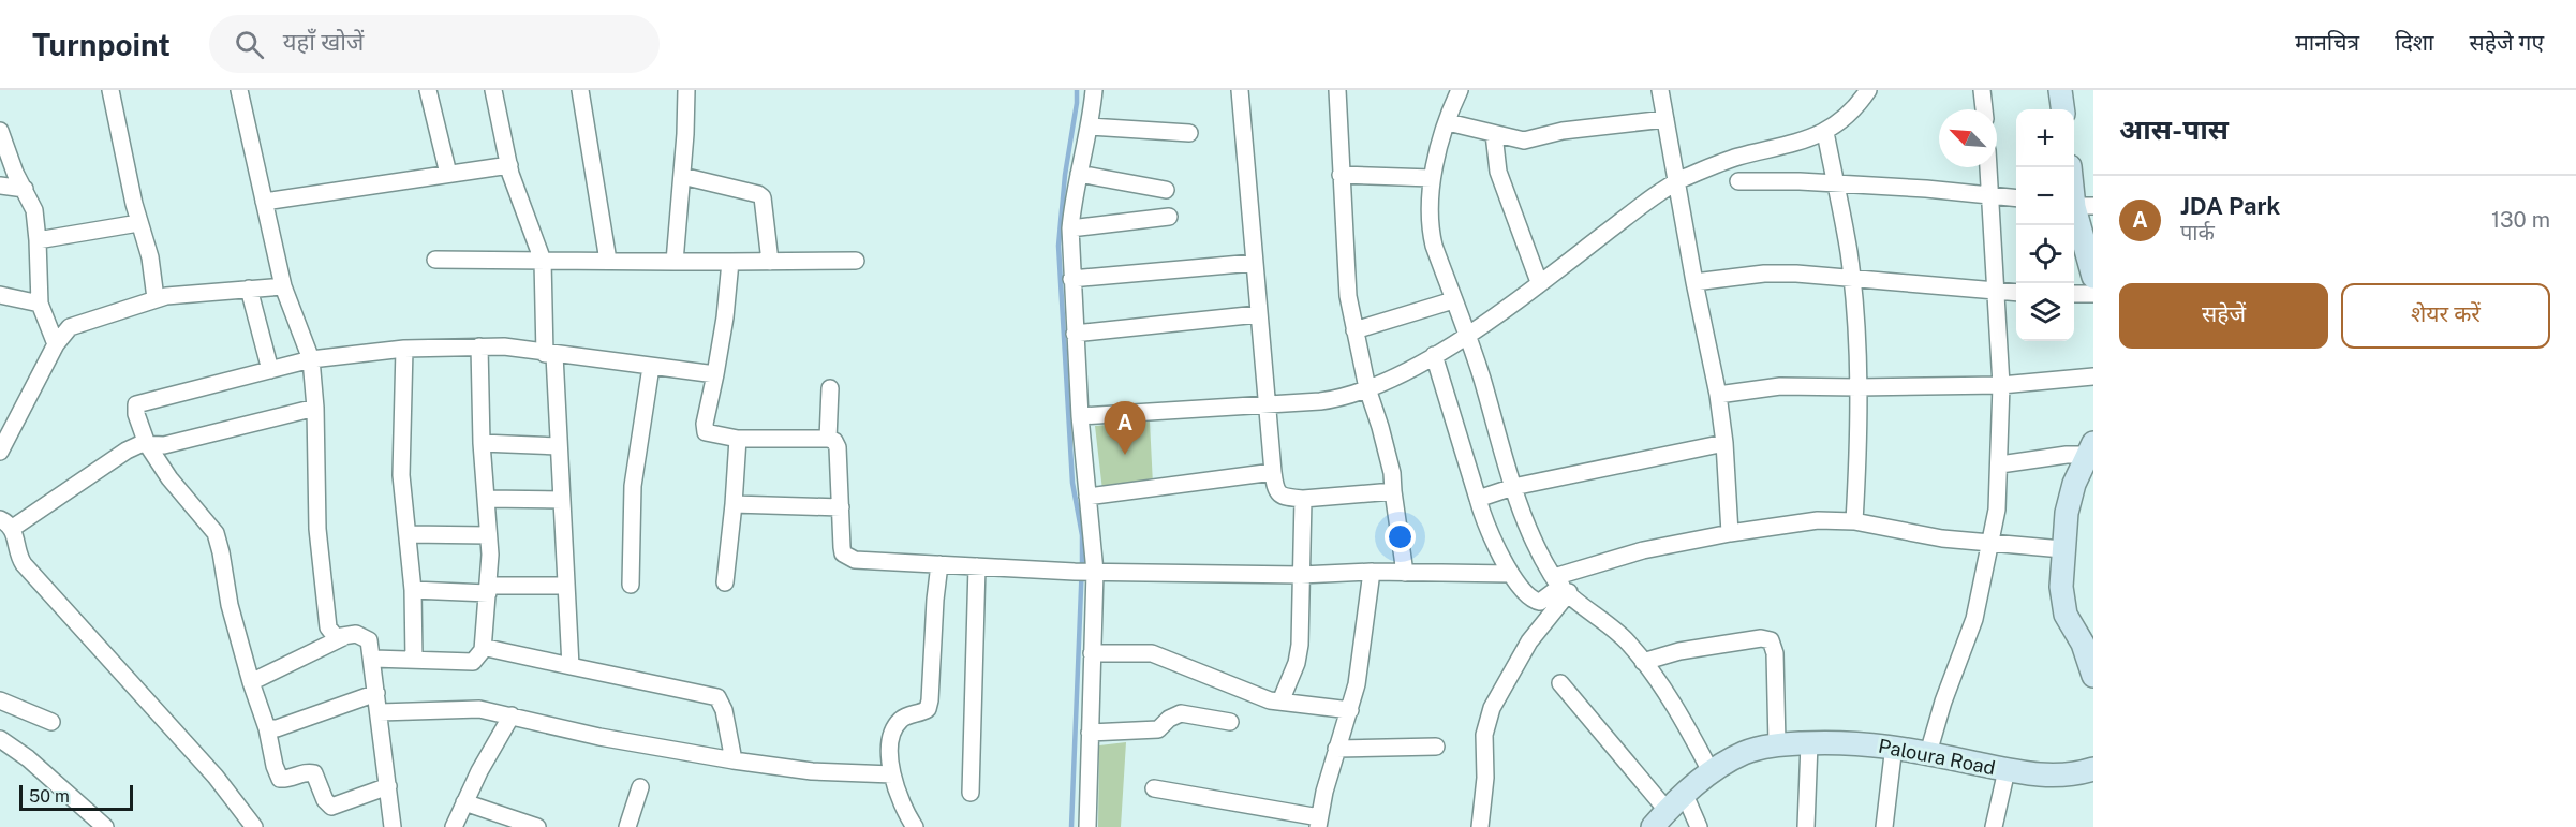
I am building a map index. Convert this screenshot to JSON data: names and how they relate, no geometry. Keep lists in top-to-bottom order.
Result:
{
  "streets": {
    "main road": ["Paloura Road"]
  },
  "scale_bar": "50 m",
  "north": "top left",
  "page": {
    "header": "Turnpoint",
    "search": "यहाँ खोजें",
    "nav": ["मानचित्र", "दिशा", "सहेजे गए"],
    "heading": "आस-पास",
    "map_buttons": ["+", "−"],
    "list": [
      {
        "mark": "A",
        "name": "JDA Park",
        "note": "पार्क",
        "value": "130 m"
      }
    ],
    "buttons": ["सहेजें", "शेयर करें"],
    "pins": "A",
    "scale": "50 m"
  }
}
